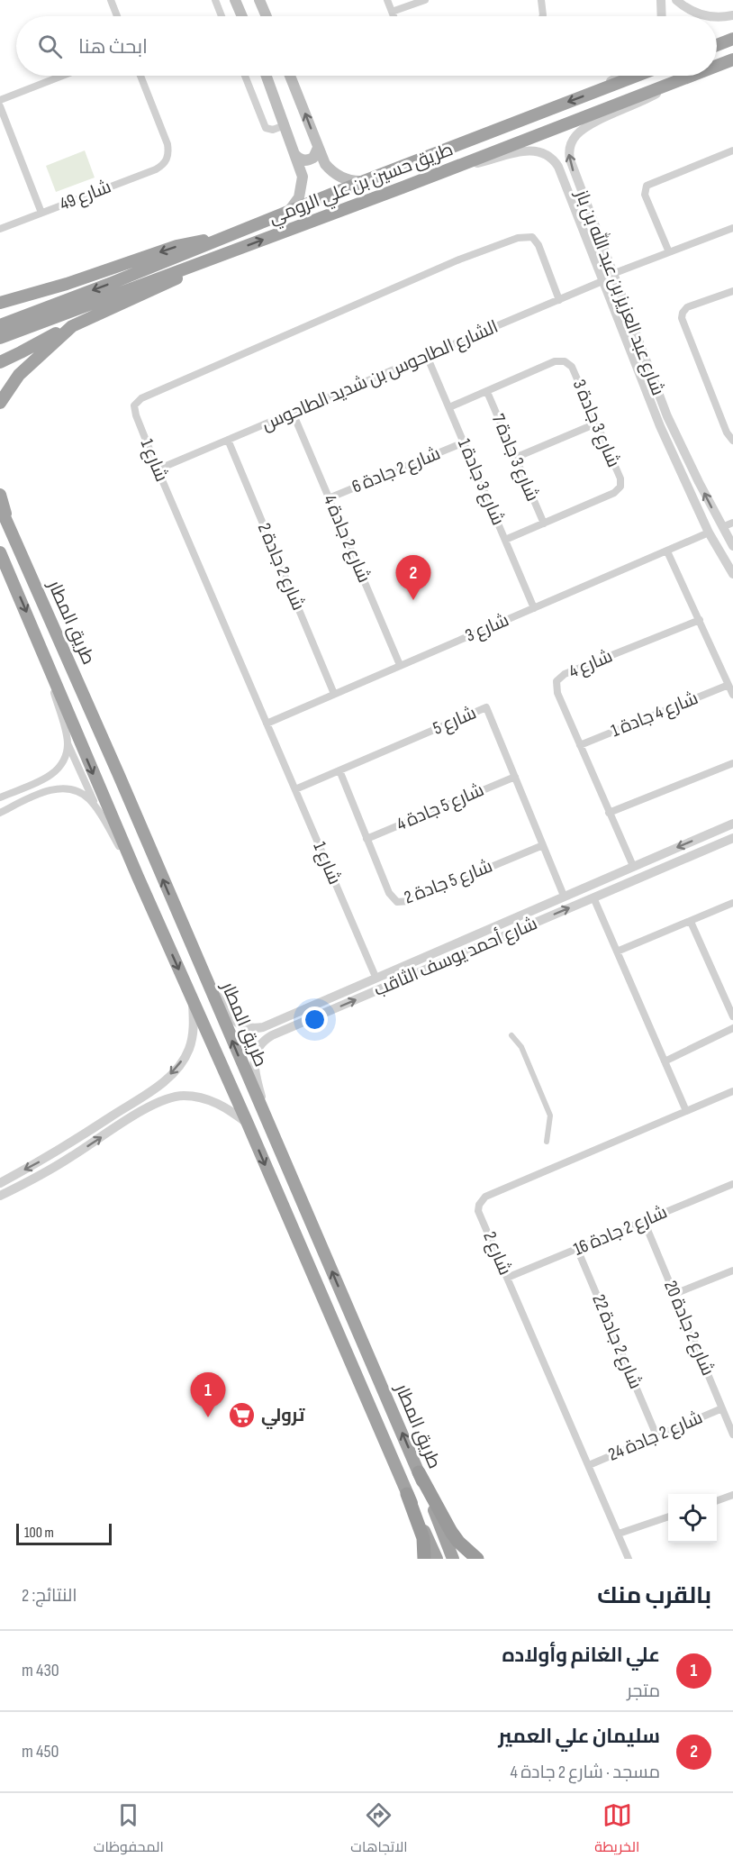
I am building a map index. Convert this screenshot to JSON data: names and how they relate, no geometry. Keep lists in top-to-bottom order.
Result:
{
  "streets": {
    "highway": ["طريق حسين بن علي الرومي", "طريق المطار"],
    "street": [
      "شارع 49",
      "شارع عبد العزيز بن عبد الله بن باز",
      "الشارع الطاحوس بن شديد الطاحوس",
      "شارع 3 جادة 3",
      "شارع 3 جادة 7",
      "شارع 1",
      "شارع 2 جادة 6",
      "شارع 3 جادة 1",
      "شارع 2 جادة 4",
      "شارع 2 جادة 2",
      "شارع 3",
      "شارع 4",
      "شارع 4 جادة 1",
      "شارع 5",
      "شارع 5 جادة 4",
      "شارع 5 جادة 2",
      "شارع أحمد يوسف الثاقب",
      "شارع 2 جادة 16",
      "شارع 2",
      "شارع 2 جادة 20",
      "شارع 2 جادة 22",
      "شارع 2 جادة 24"
    ]
  },
  "crossings": [
    ["طريق حسين بن علي الرومي", "شارع عبد العزيز بن عبد الله بن باز"],
    ["شارع عبد العزيز بن عبد الله بن باز", "الشارع الطاحوس بن شديد الطاحوس"],
    ["شارع عبد العزيز بن عبد الله بن باز", "شارع 3"],
    ["الشارع الطاحوس بن شديد الطاحوس", "شارع 1"],
    ["الشارع الطاحوس بن شديد الطاحوس", "شارع 3 جادة 1"],
    ["الشارع الطاحوس بن شديد الطاحوس", "شارع 2 جادة 4"],
    ["الشارع الطاحوس بن شديد الطاحوس", "شارع 2 جادة 2"],
    ["شارع 3 جادة 3", "شارع 3 جادة 7"],
    ["شارع 3 جادة 3", "شارع 3 جادة 1"],
    ["شارع 1", "شارع 3"],
    ["شارع 1", "شارع 5"],
    ["شارع 1", "شارع أحمد يوسف الثاقب"],
    ["شارع 2 جادة 6", "شارع 3 جادة 1"],
    ["شارع 2 جادة 6", "شارع 2 جادة 4"],
    ["شارع 3 جادة 1", "شارع 3"],
    ["شارع 2 جادة 4", "شارع 3"],
    ["شارع 2 جادة 2", "شارع 3"],
    ["طريق المطار", "شارع أحمد يوسف الثاقب"],
    ["شارع 4", "شارع 4 جادة 1"],
    ["شارع 4", "شارع أحمد يوسف الثاقب"],
    ["شارع 5", "شارع 5 جادة 4"],
    ["شارع 5", "شارع 5 جادة 2"],
    ["شارع 5", "شارع أحمد يوسف الثاقب"],
    ["شارع 5 جادة 4", "شارع 5 جادة 2"],
    ["شارع 2 جادة 16", "شارع 2"],
    ["شارع 2 جادة 16", "شارع 2 جادة 20"],
    ["شارع 2 جادة 16", "شارع 2 جادة 22"],
    ["شارع 2", "شارع 2 جادة 24"],
    ["شارع 2 جادة 20", "شارع 2 جادة 24"],
    ["شارع 2 جادة 22", "شارع 2 جادة 24"]
  ],
  "places": {
    "supermarket": ["ترولي"]
  },
  "scale_bar": "100 m",
  "page": {
    "search": "ابحث هنا",
    "pins": ["2", "1"],
    "scale": "100 m",
    "heading": ["بالقرب منك", "النتائج: 2"],
    "list": [
      {
        "mark": "1",
        "name": "علي الغانم وأولاده",
        "note": "متجر",
        "value": "430 m"
      },
      {
        "mark": "2",
        "name": "سليمان علي العمير",
        "note": "مسجد · شارع 2 جادة 4",
        "value": "450 m"
      }
    ],
    "nav": ["الخريطة", "الاتجاهات", "المحفوظات"]
  }
}
